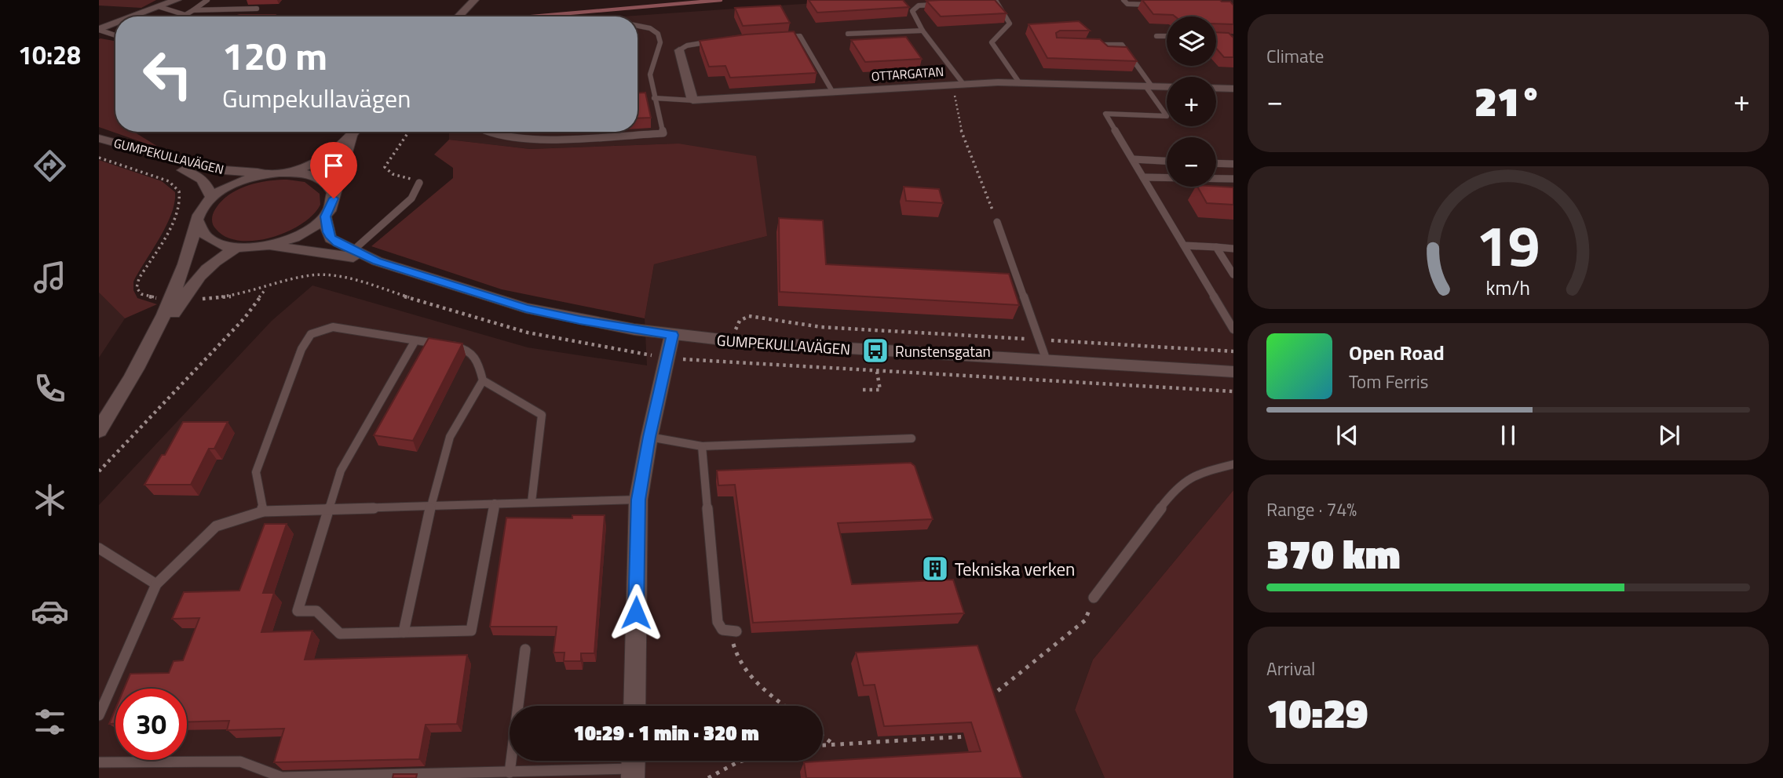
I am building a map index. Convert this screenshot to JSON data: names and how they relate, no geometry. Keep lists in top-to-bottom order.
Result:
{
  "streets": {
    "street": ["OTTARGATAN", "GUMPEKULLAVÄGEN"]
  },
  "places": {
    "bus stop": ["Runstensgatan"],
    "building": ["Tekniska verken"]
  },
  "page": {
    "tabs": "10:28",
    "tile": [
      "Climate",
      ["Range · 74%", "370 km"],
      ["Arrival", "10:29"]
    ],
    "map_buttons": ["+", "−"],
    "turn": ["120 m", "Gumpekullavägen"],
    "heat": ["−", "21°", "+"],
    "song": ["Open Road", "Tom Ferris"],
    "limit": "30",
    "trip": "10:29 · 1 min · 320 m",
    "gauge": ["19", "km/h"]
  }
}
